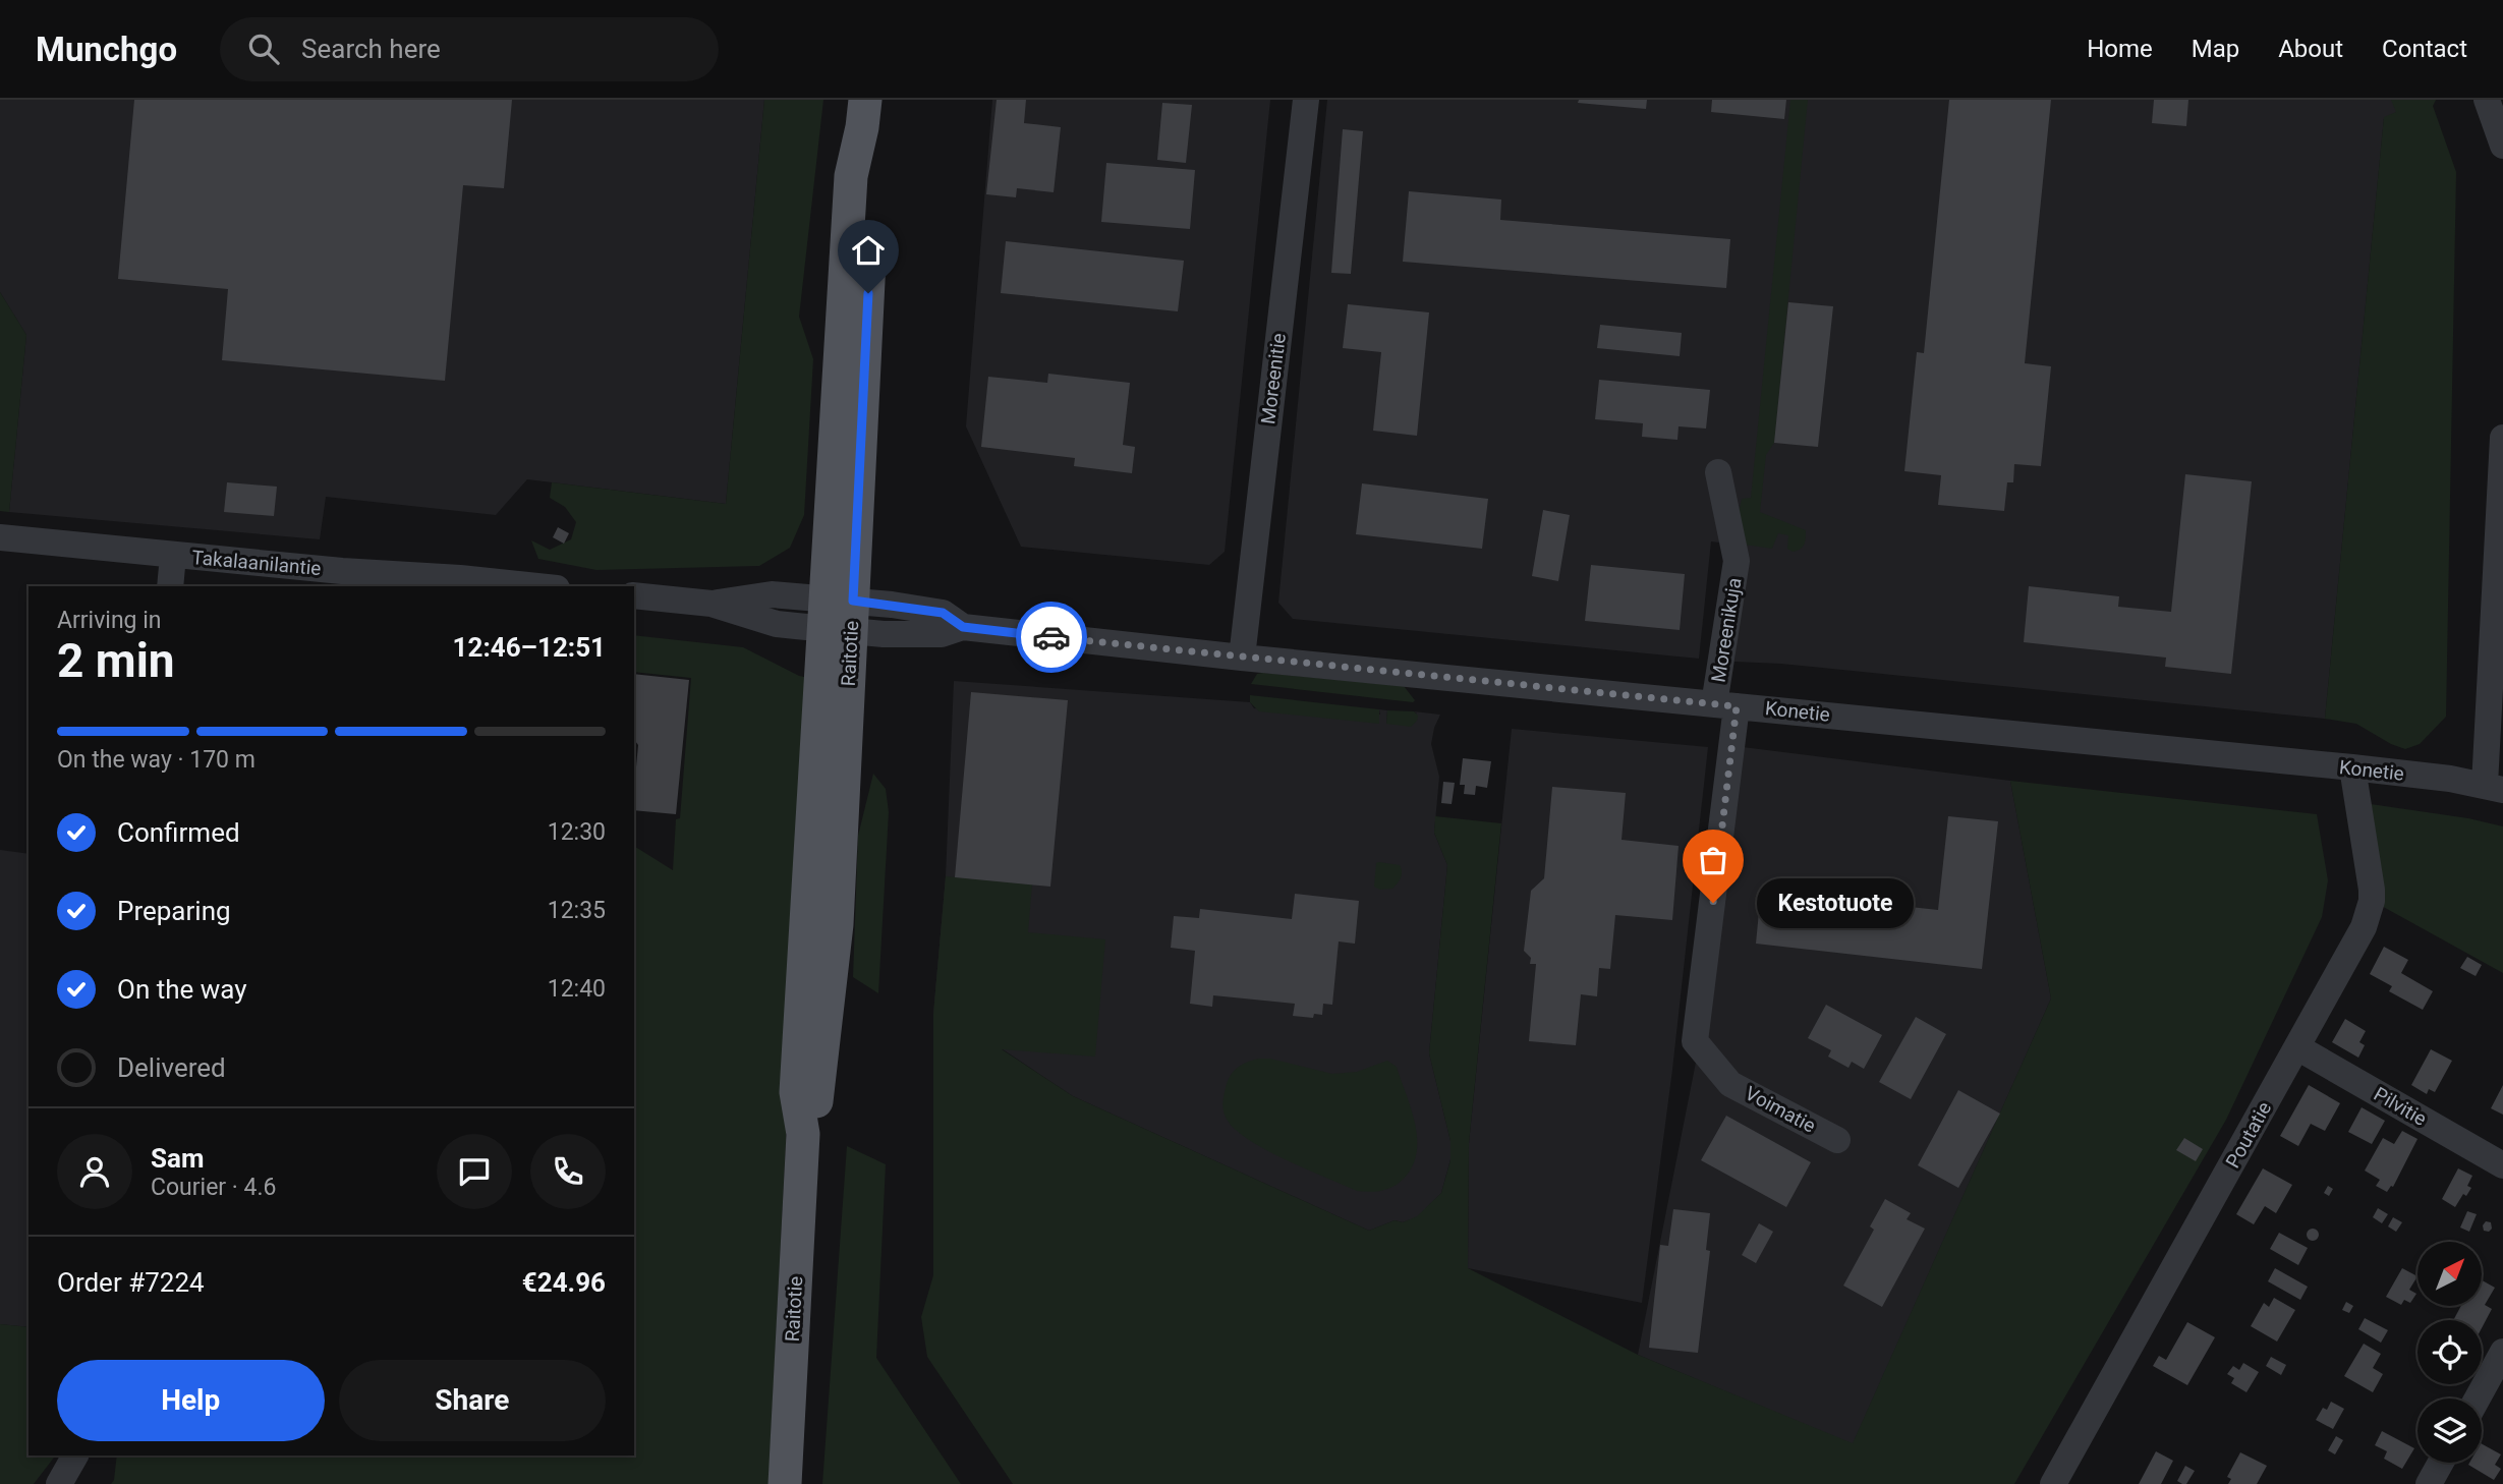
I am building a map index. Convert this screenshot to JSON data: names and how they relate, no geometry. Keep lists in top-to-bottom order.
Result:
{
  "streets": {
    "main road": ["Raitotie"],
    "street": [
      "Moreenitie",
      "Takalaanilantie",
      "Moreenikuja",
      "Konetie",
      "Pilvitie",
      "Voimatie",
      "Poutatie"
    ]
  },
  "crossings": [
    ["Moreenitie", "Konetie"],
    ["Moreenikuja", "Konetie"],
    ["Moreenikuja", "Voimatie"],
    ["Raitotie", "Konetie"],
    ["Konetie", "Voimatie"],
    ["Konetie", "Poutatie"],
    ["Pilvitie", "Poutatie"]
  ],
  "places": ["Kestotuote"],
  "north": "top right",
  "page": {
    "header": "Munchgo",
    "search": "Search here",
    "nav": [
      "Home",
      "Map",
      "About",
      "Contact"
    ],
    "heading": ["2 min", "Arriving in", "12:46–12:51"],
    "panel": [
      "Sam",
      "Courier · 4.6",
      "Order #7224",
      "€24.96"
    ],
    "bar": "On the way · 170 m",
    "list": [
      ["Confirmed", "12:30"],
      ["Preparing", "12:35"],
      ["On the way", "12:40"],
      "Delivered"
    ],
    "bubble": "Kestotuote",
    "buttons": ["Help", "Share"]
  }
}
